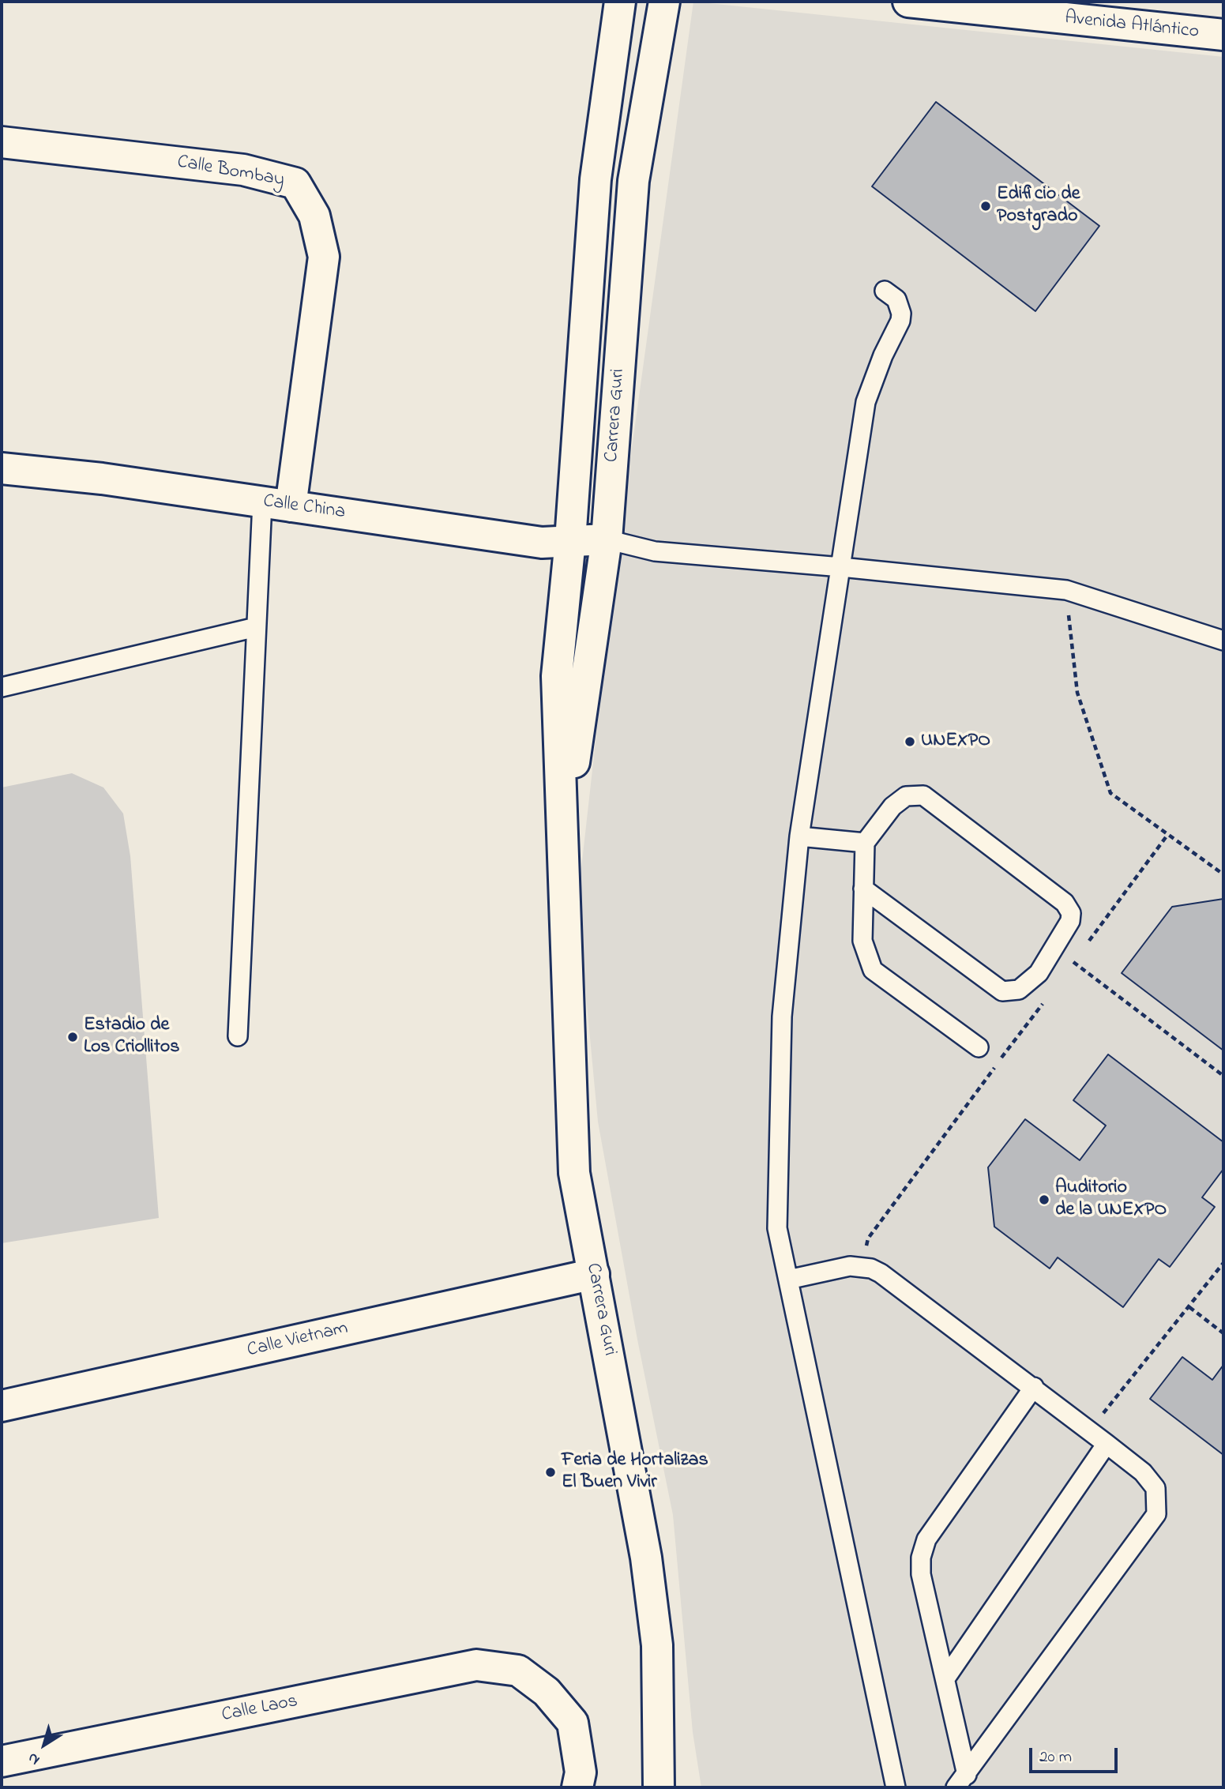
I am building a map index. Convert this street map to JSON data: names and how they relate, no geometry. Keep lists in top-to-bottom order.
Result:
{
  "streets": {
    "street": [
      "Avenida Atlántico",
      "Calle Bombay",
      "Carrera Guri",
      "Calle China",
      "Calle Vietnam",
      "Calle Laos"
    ]
  },
  "crossings": [
    ["Calle Bombay", "Calle China"],
    ["Carrera Guri", "Calle China"],
    ["Carrera Guri", "Calle Vietnam"]
  ],
  "places": [
    "Edificio de Postgrado",
    "UNEXPO",
    "Estadio de Los Criollitos",
    "Auditorio de la UNEXPO",
    "Feria de Hortalizas El Buen Vivir"
  ],
  "scale_bar": "20 m",
  "north": "bottom left"
}
